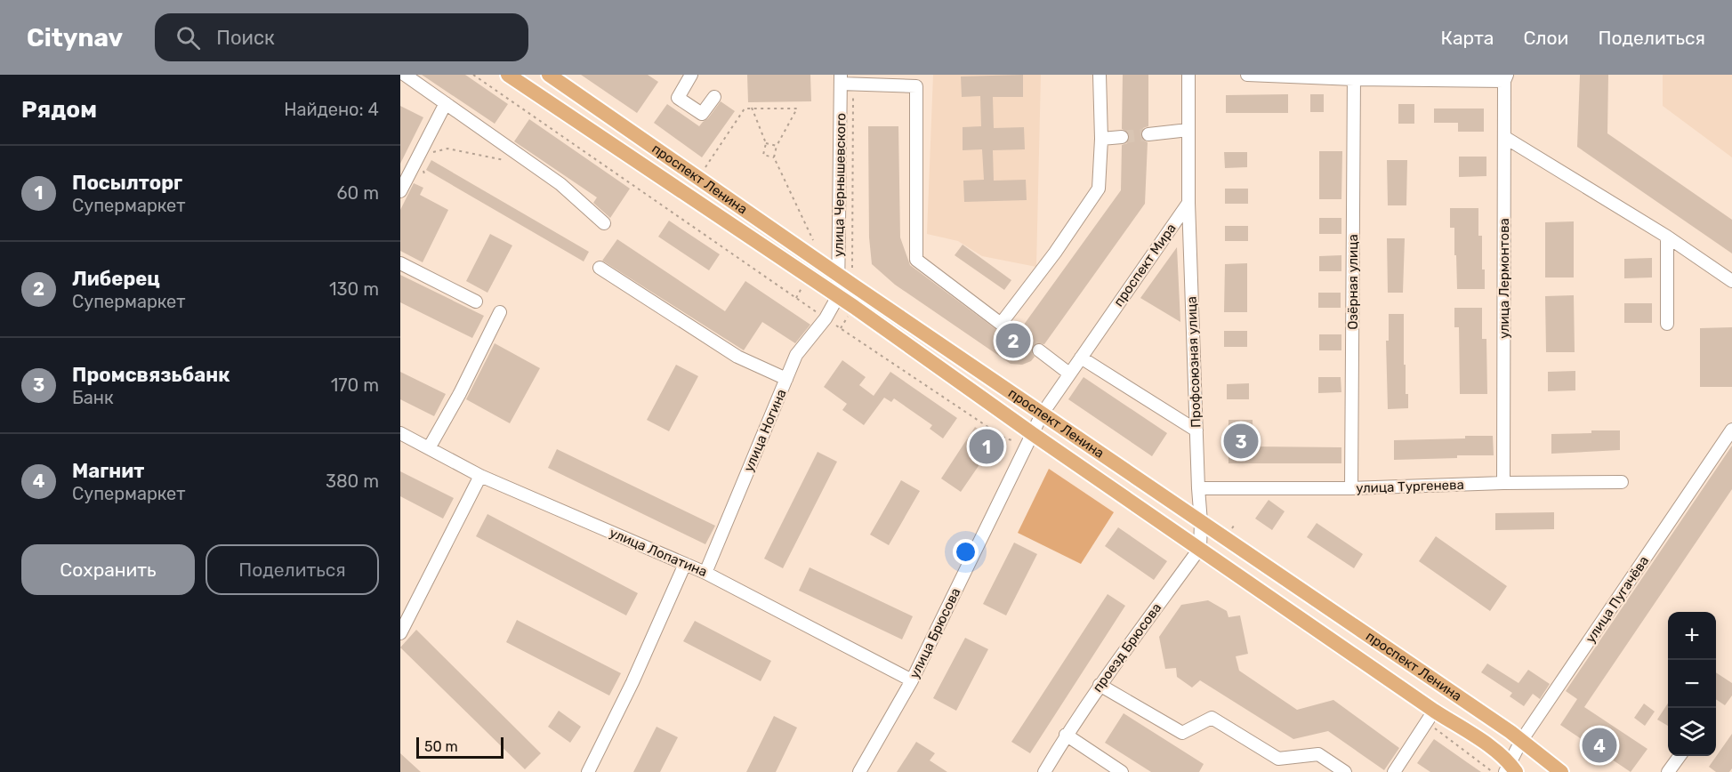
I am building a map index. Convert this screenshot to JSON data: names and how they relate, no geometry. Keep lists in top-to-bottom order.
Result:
{
  "streets": {
    "main road": ["проспект Ленина"],
    "street": [
      "улица Чернышевского",
      "проспект Мира",
      "улица Лермонтова",
      "Озёрная улица",
      "Профсоюзная улица",
      "улица Ногина",
      "улица Тургенева",
      "улица Лопатина",
      "улица Пугачёва",
      "улица Брюсова",
      "проезд Брюсова"
    ]
  },
  "crossings": [
    ["проспект Ленина", "улица Чернышевского"],
    ["проспект Ленина", "проспект Мира"],
    ["проспект Ленина", "Профсоюзная улица"],
    ["проспект Ленина", "улица Ногина"],
    ["проспект Ленина", "улица Пугачёва"],
    ["проспект Ленина", "улица Брюсова"],
    ["проспект Ленина", "проезд Брюсова"],
    ["улица Чернышевского", "улица Ногина"],
    ["проспект Мира", "Профсоюзная улица"],
    ["проспект Мира", "улица Брюсова"],
    ["улица Лермонтова", "улица Тургенева"],
    ["Озёрная улица", "улица Тургенева"],
    ["Профсоюзная улица", "улица Тургенева"],
    ["улица Ногина", "улица Лопатина"],
    ["улица Лопатина", "улица Брюсова"]
  ],
  "scale_bar": "50 m",
  "page": {
    "header": "Citynav",
    "search": "Поиск",
    "nav": ["Карта", "Слои", "Поделиться"],
    "heading": ["Рядом", "Найдено: 4"],
    "list": [
      {
        "mark": "1",
        "name": "Посылторг",
        "note": "Супермаркет",
        "value": "60 m"
      },
      {
        "mark": "2",
        "name": "Либерец",
        "note": "Супермаркет",
        "value": "130 m"
      },
      {
        "mark": "3",
        "name": "Промсвязьбанк",
        "note": "Банк",
        "value": "170 m"
      },
      {
        "mark": "4",
        "name": "Магнит",
        "note": "Супермаркет",
        "value": "380 m"
      }
    ],
    "pins": [
      "2",
      "3",
      "1",
      "4"
    ],
    "buttons": ["Сохранить", "Поделиться"],
    "map_buttons": ["+", "−"],
    "scale": "50 m"
  }
}
